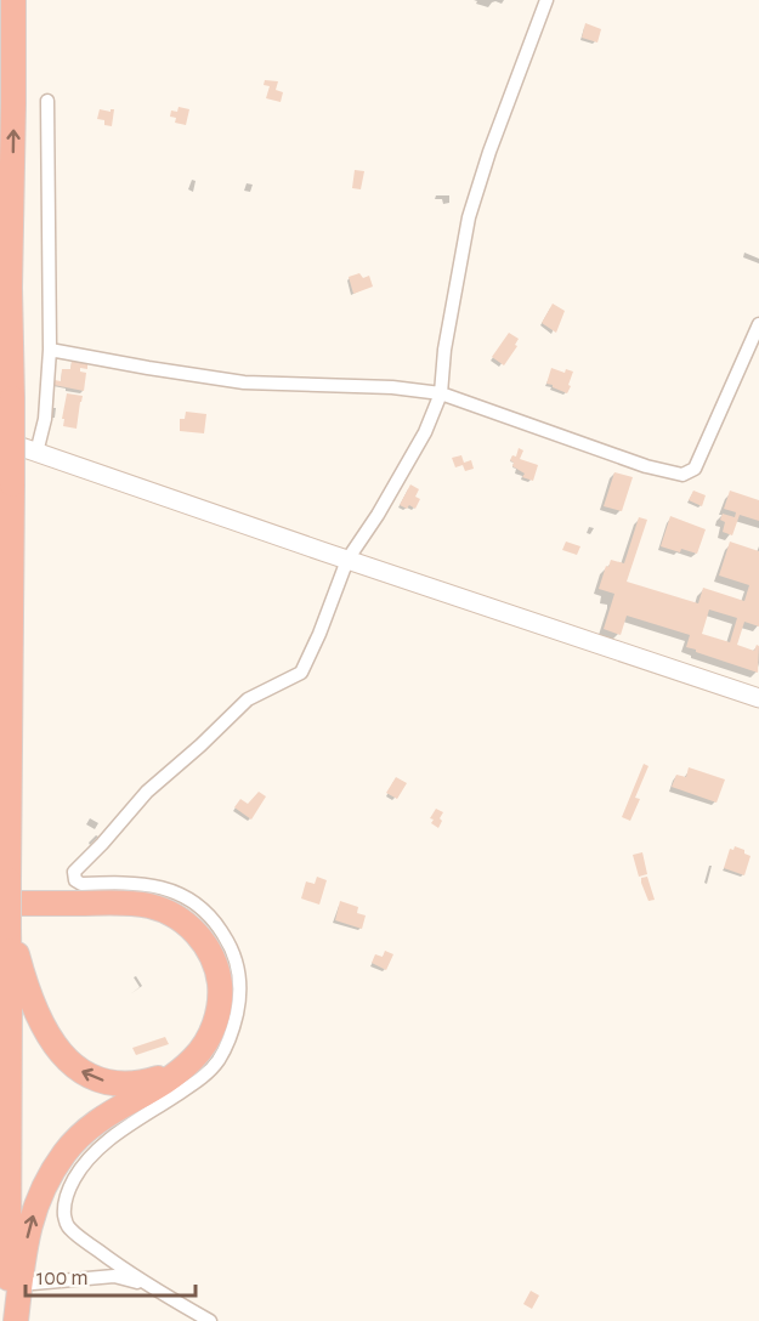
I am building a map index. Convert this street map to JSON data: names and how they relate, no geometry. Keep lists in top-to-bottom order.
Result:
{
  "scale_bar": "100 m"
}
